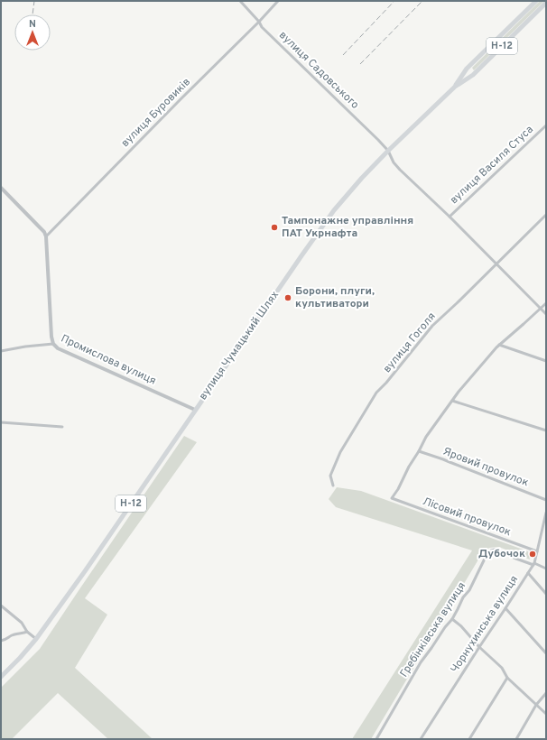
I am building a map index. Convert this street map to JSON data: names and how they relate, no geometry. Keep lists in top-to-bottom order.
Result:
{
  "streets": {
    "main road": ["Н-12", "вулиця Чумацький Шлях"],
    "street": [
      "вулиця Садовського",
      "вулиця Буровиків",
      "вулиця Василя Стуса",
      "вулиця Гоголя",
      "Промислова вулиця",
      "Яровий провулок",
      "Лісовий провулок",
      "Чорнухинська вулиця",
      "Гребінківська вулиця"
    ]
  },
  "crossings": [
    ["вулиця Садовського", "вулиця Буровиків"],
    ["вулиця Садовського", "вулиця Василя Стуса"],
    ["вулиця Садовського", "вулиця Гоголя"],
    ["вулиця Садовського", "вулиця Чумацький Шлях"],
    ["вулиця Буровиків", "Промислова вулиця"],
    ["вулиця Чумацький Шлях", "Промислова вулиця"],
    ["Яровий провулок", "Лісовий провулок"],
    ["Лісовий провулок", "Чорнухинська вулиця"],
    ["Чорнухинська вулиця", "Гребінківська вулиця"]
  ],
  "places": ["Тампонажне управління ПАТ Укрнафта", "Борони, плуги, культиватори", "Дубочок"],
  "north": "top"
}
